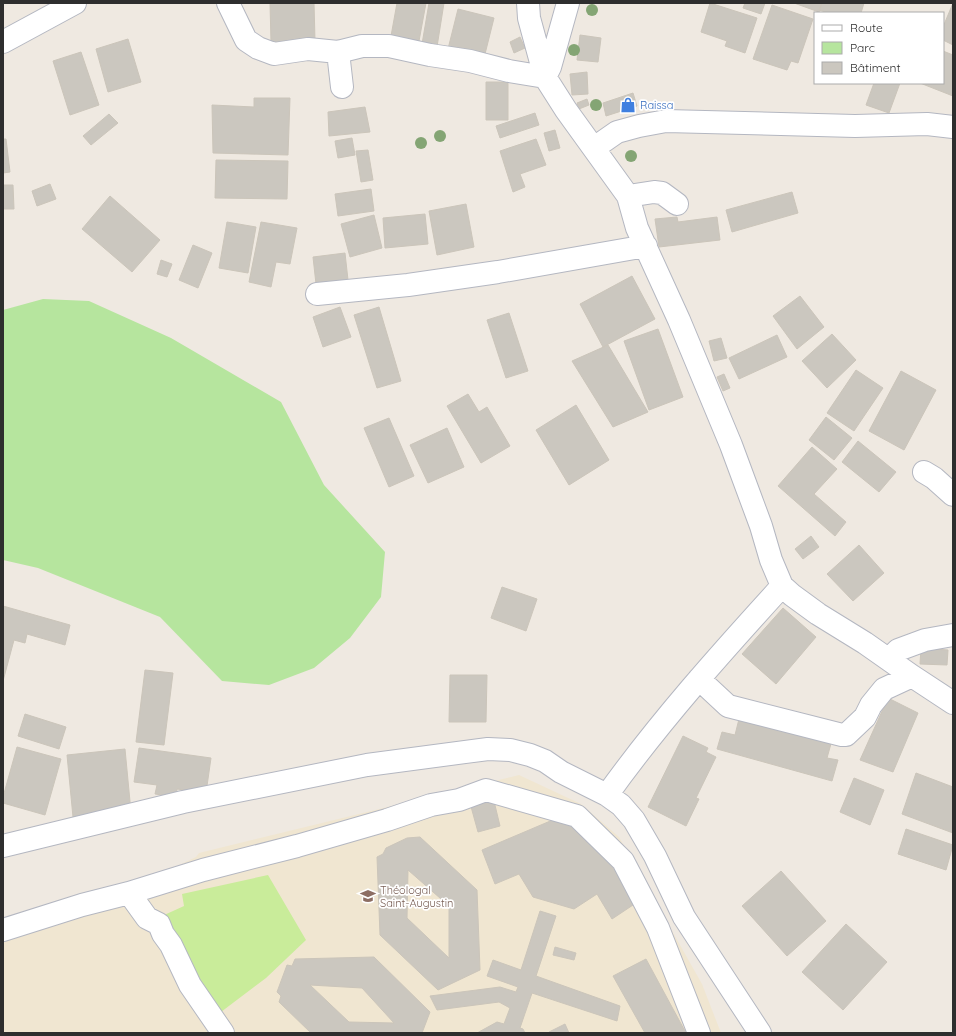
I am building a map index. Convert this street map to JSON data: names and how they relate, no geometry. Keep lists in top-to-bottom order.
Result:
{
  "places": {
    "shop": ["Raissa"],
    "school or university": ["Théologal Saint-Augustin"]
  },
  "legend": ["Route", "Parc", "Bâtiment"]
}
